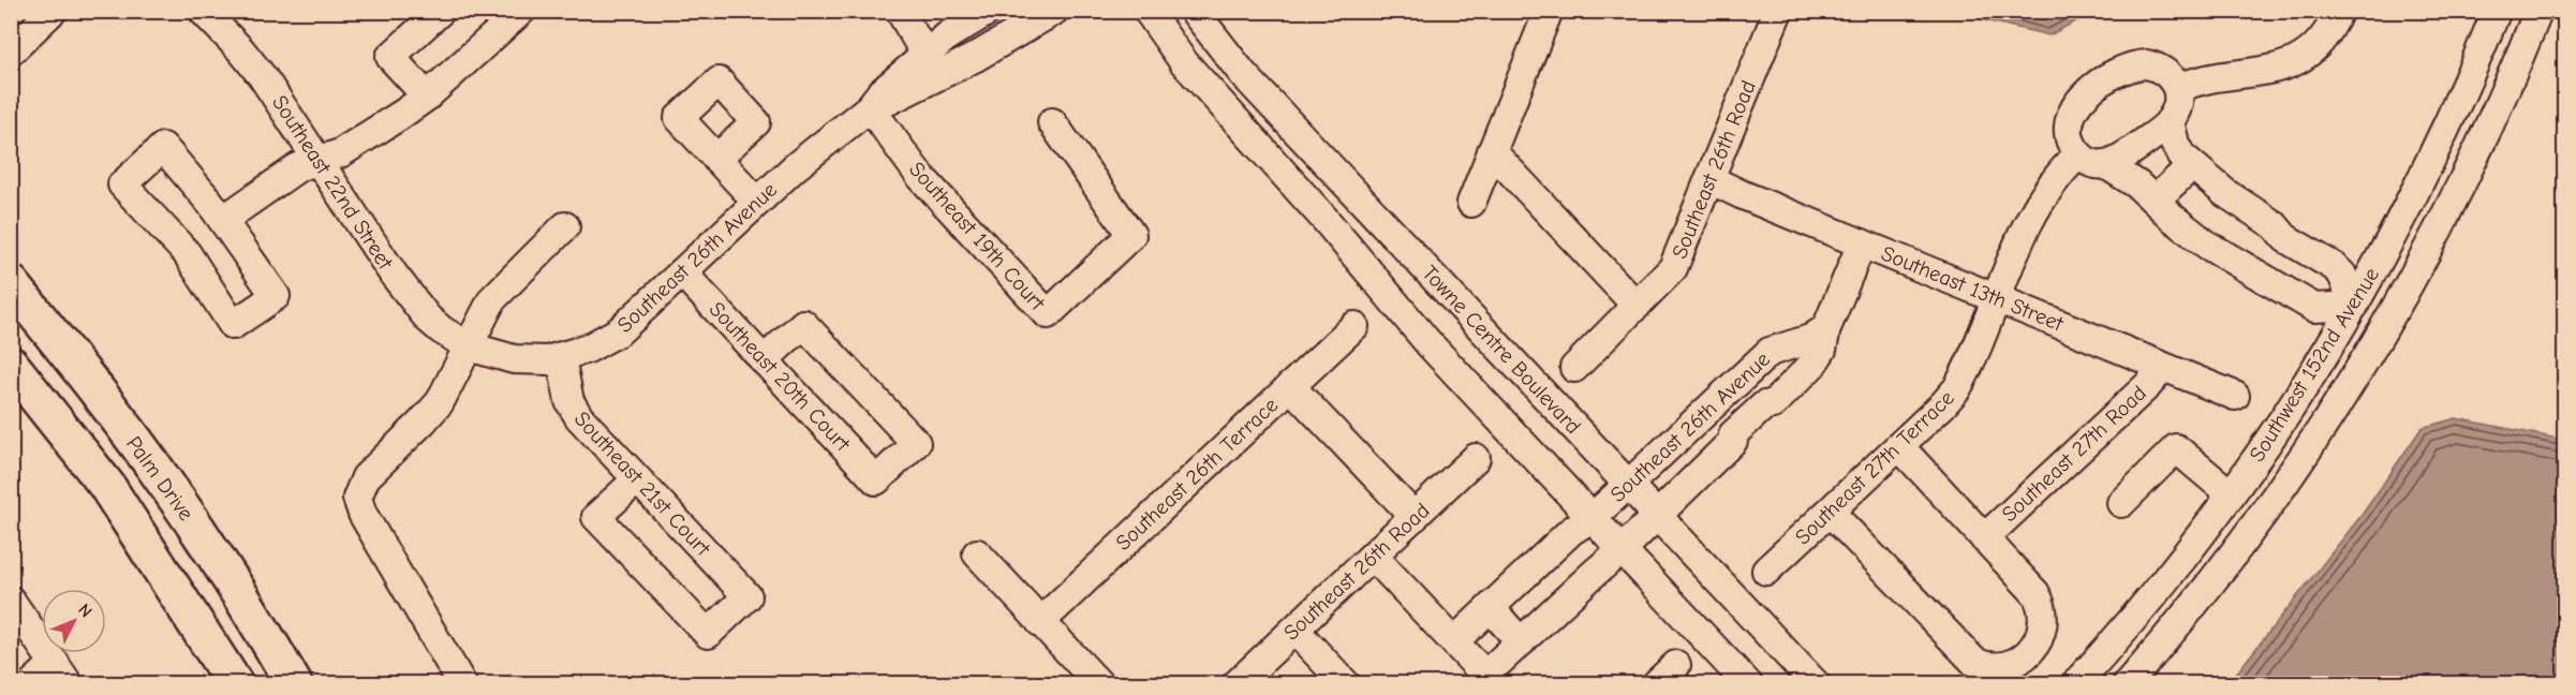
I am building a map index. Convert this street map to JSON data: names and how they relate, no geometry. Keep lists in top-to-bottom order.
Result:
{
  "streets": {
    "main road": ["Palm Drive"],
    "street": [
      "Southeast 26th Road",
      "Southeast 22nd Street",
      "Southeast 19th Court",
      "Southeast 26th Avenue",
      "Southeast 13th Street",
      "Towne Centre Boulevard",
      "Southwest 152nd Avenue",
      "Southeast 20th Court",
      "Southeast 27th Road",
      "Southeast 27th Terrace",
      "Southeast 26th Terrace",
      "Southeast 21st Court"
    ]
  },
  "crossings": [
    ["Southeast 26th Road", "Southeast 13th Street"],
    ["Southeast 22nd Street", "Southeast 26th Avenue"],
    ["Southeast 19th Court", "Southeast 26th Avenue"],
    ["Southeast 26th Avenue", "Southeast 13th Street"],
    ["Southeast 26th Avenue", "Towne Centre Boulevard"],
    ["Southeast 26th Avenue", "Southeast 20th Court"],
    ["Southeast 26th Avenue", "Southeast 21st Court"],
    ["Southeast 13th Street", "Southeast 27th Road"],
    ["Southeast 13th Street", "Southeast 27th Terrace"]
  ],
  "north": "top right"
}
